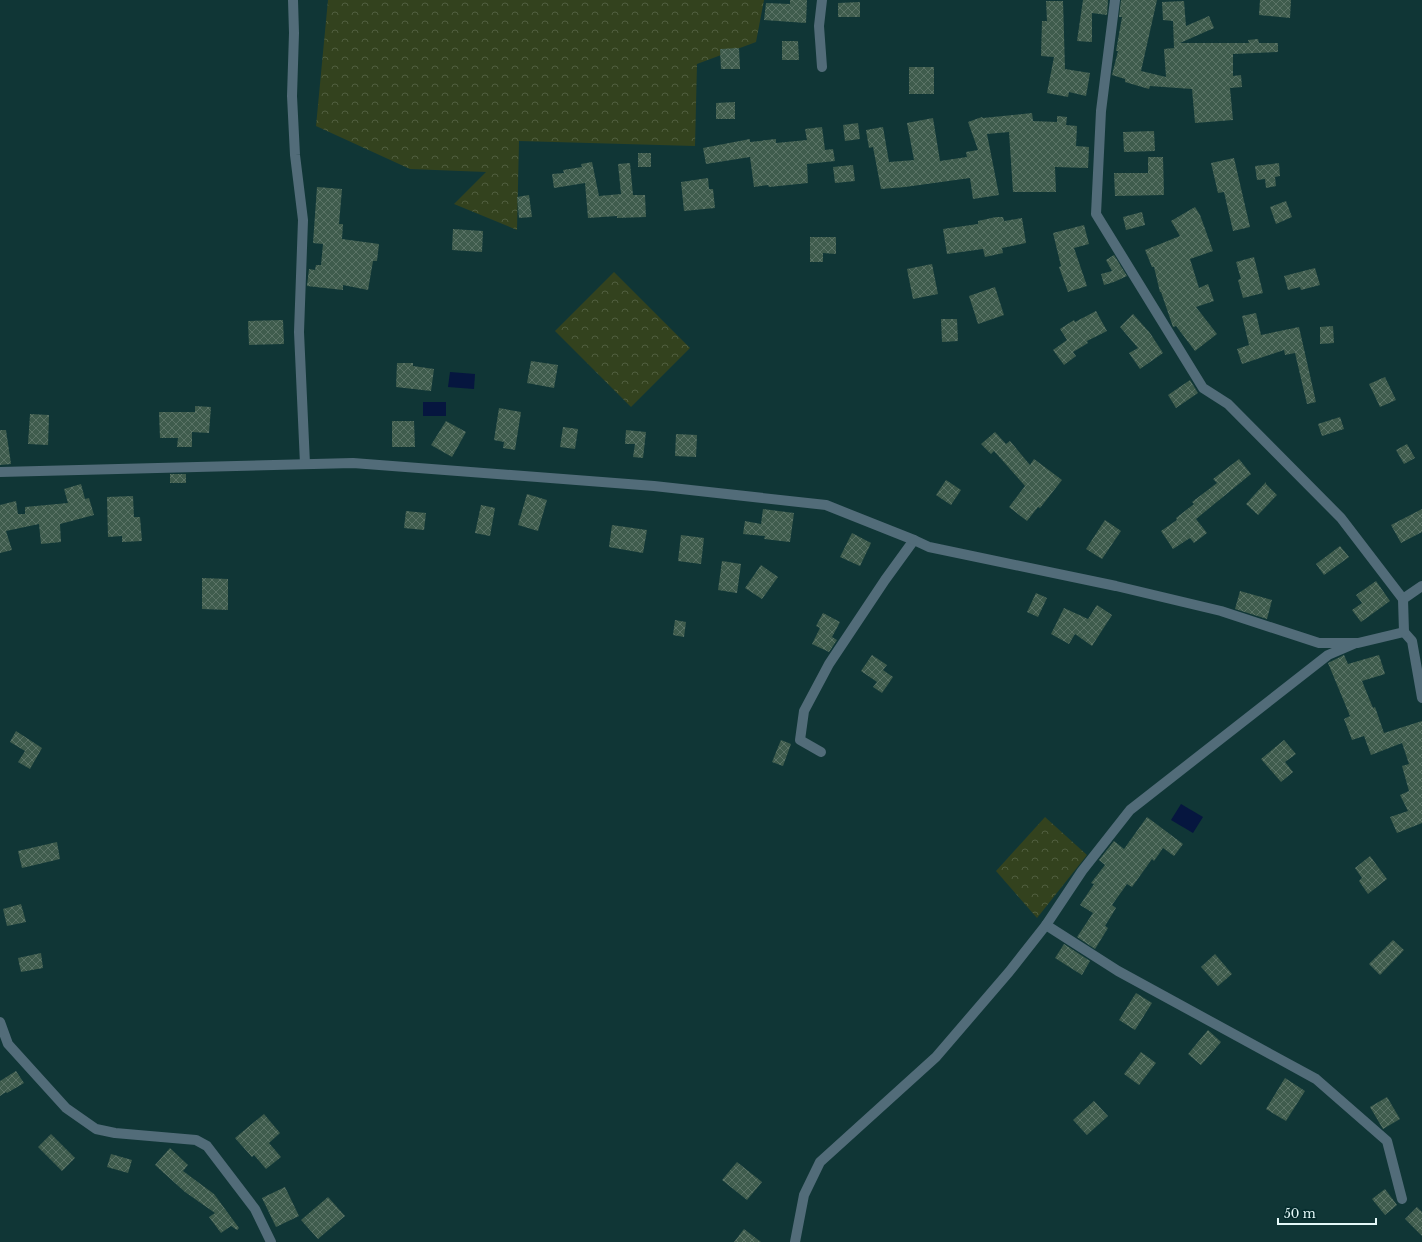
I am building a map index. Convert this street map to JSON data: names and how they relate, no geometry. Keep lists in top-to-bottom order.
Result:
{
  "scale_bar": "50 m"
}
